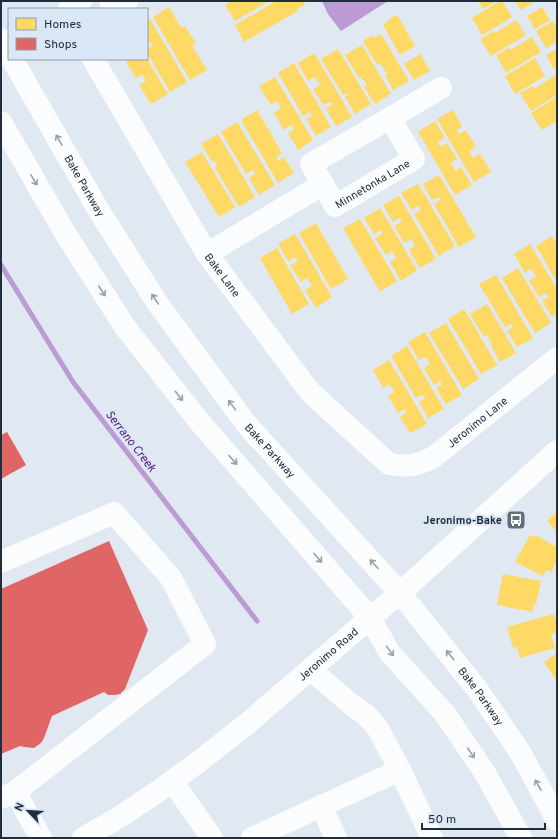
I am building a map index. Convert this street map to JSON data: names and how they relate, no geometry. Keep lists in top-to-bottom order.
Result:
{
  "streets": {
    "main road": [
      "Minnetonka Lane",
      "Bake Parkway",
      "Bake Lane",
      "Jeronimo Lane",
      "Jeronimo Road"
    ]
  },
  "crossings": [
    ["Minnetonka Lane", "Bake Lane"],
    ["Bake Parkway", "Jeronimo Road"],
    ["Bake Lane", "Jeronimo Lane"]
  ],
  "water": ["Serrano Creek"],
  "places": {
    "bus stop": ["Jeronimo-Bake"]
  },
  "legend": ["Homes", "Shops"],
  "scale_bar": "50 m",
  "north": "top left"
}
